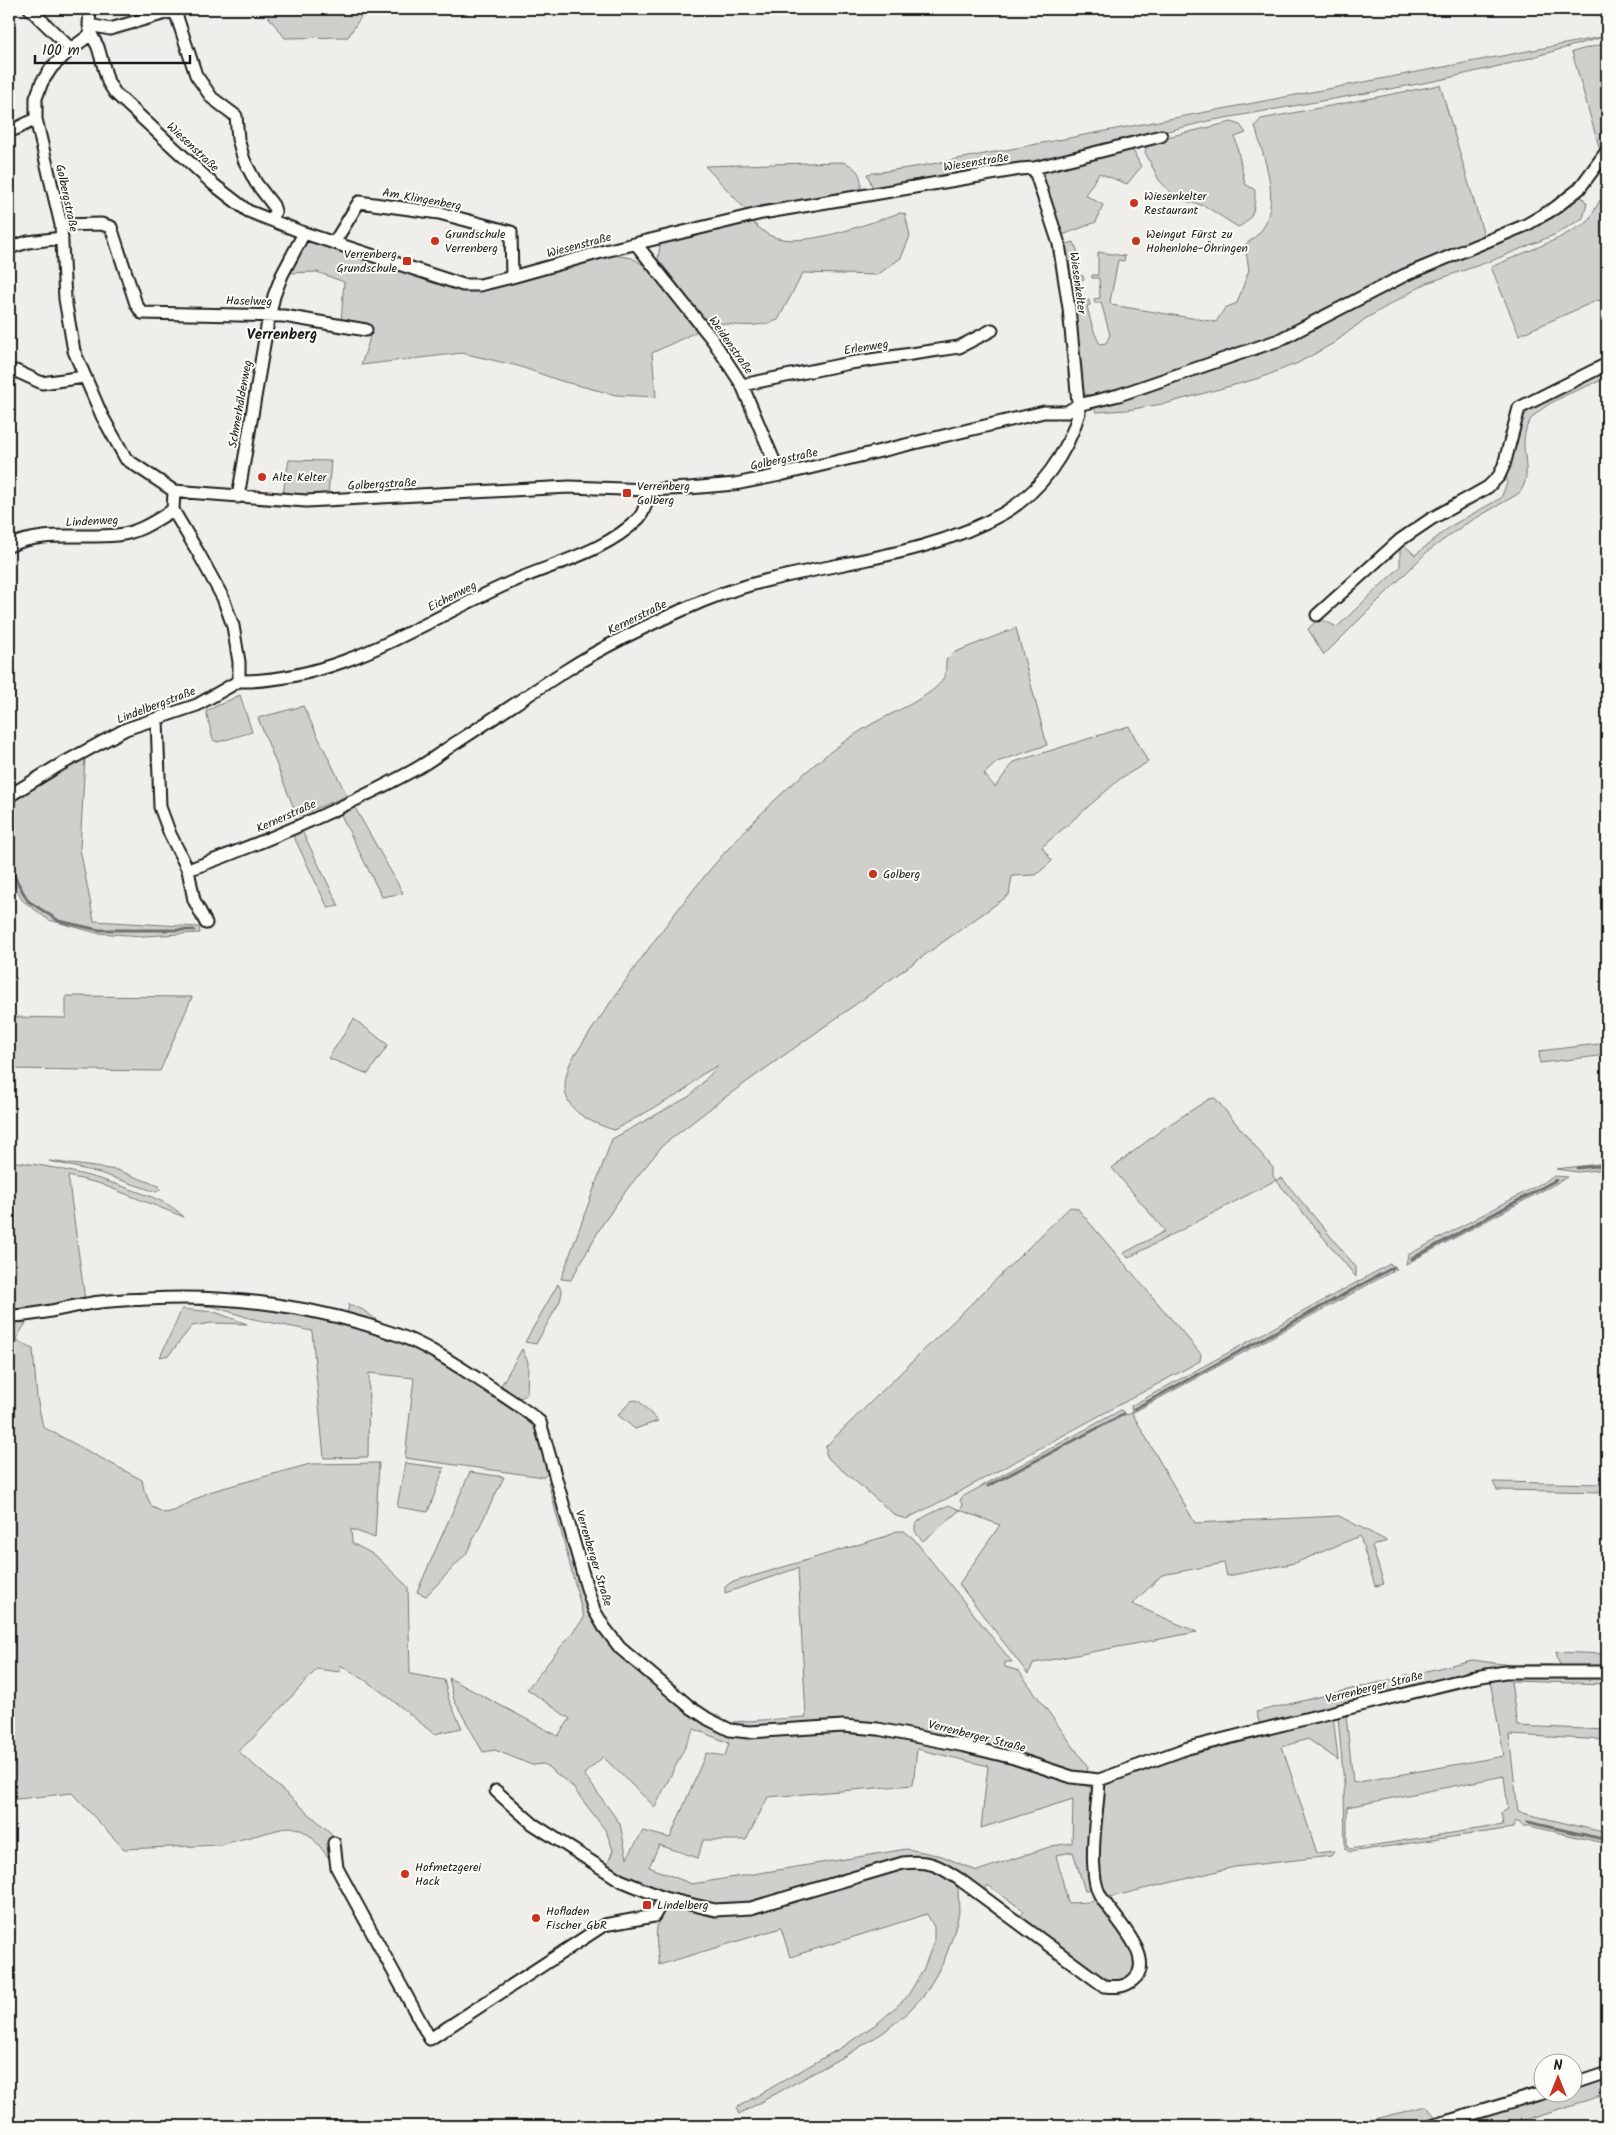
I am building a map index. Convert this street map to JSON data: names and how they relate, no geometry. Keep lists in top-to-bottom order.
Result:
{
  "streets": {
    "street": [
      "Wiesenstraße",
      "Golbergstraße",
      "Am Klingenberg",
      "Wiesenkelter",
      "Haselweg",
      "Weidenstraße",
      "Erlenweg",
      "Schmerhäldenweg",
      "Lindenweg",
      "Eichenweg",
      "Kernerstraße",
      "Lindelbergstraße",
      "Verrenberger Straße"
    ]
  },
  "crossings": [
    ["Wiesenstraße", "Golbergstraße"],
    ["Wiesenstraße", "Am Klingenberg"],
    ["Wiesenstraße", "Wiesenkelter"],
    ["Wiesenstraße", "Weidenstraße"],
    ["Wiesenstraße", "Schmerhäldenweg"],
    ["Golbergstraße", "Wiesenkelter"],
    ["Golbergstraße", "Haselweg"],
    ["Golbergstraße", "Weidenstraße"],
    ["Golbergstraße", "Schmerhäldenweg"],
    ["Golbergstraße", "Eichenweg"],
    ["Golbergstraße", "Kernerstraße"],
    ["Wiesenkelter", "Kernerstraße"],
    ["Haselweg", "Schmerhäldenweg"],
    ["Weidenstraße", "Erlenweg"],
    ["Eichenweg", "Lindelbergstraße"]
  ],
  "districts": ["Verrenberg"],
  "places": {
    "other": [
      "Wiesenkelter Restaurant",
      "Grundschule Verrenberg",
      "Weingut Fürst zu Hohenlohe-Öhringen",
      "Alte Kelter",
      "Golberg",
      "Hofmetzgerei Hack",
      "Hofladen Fischer GbR"
    ],
    "transit": ["Verrenberg Grundschule", "Verrenberg Golberg", "Lindelberg"]
  },
  "scale_bar": "100 m",
  "north": "top"
}
